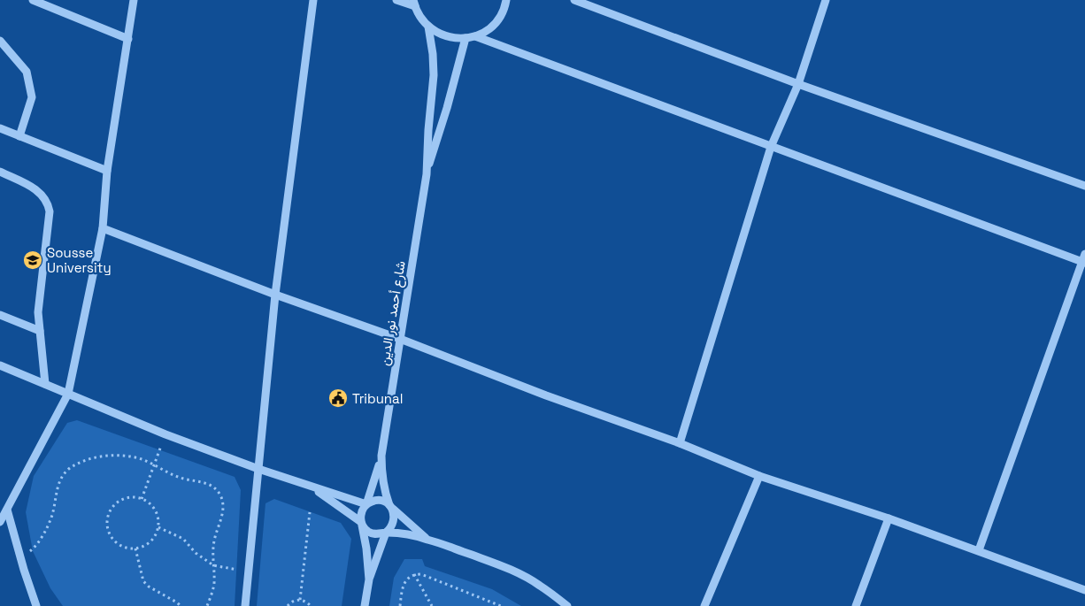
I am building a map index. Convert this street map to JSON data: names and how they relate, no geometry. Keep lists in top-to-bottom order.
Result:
{
  "streets": {
    "street": ["شارع أحمد نور الدين"]
  },
  "places": {
    "school or university": ["Sousse University"],
    "public building": ["Tribunal"]
  }
}
